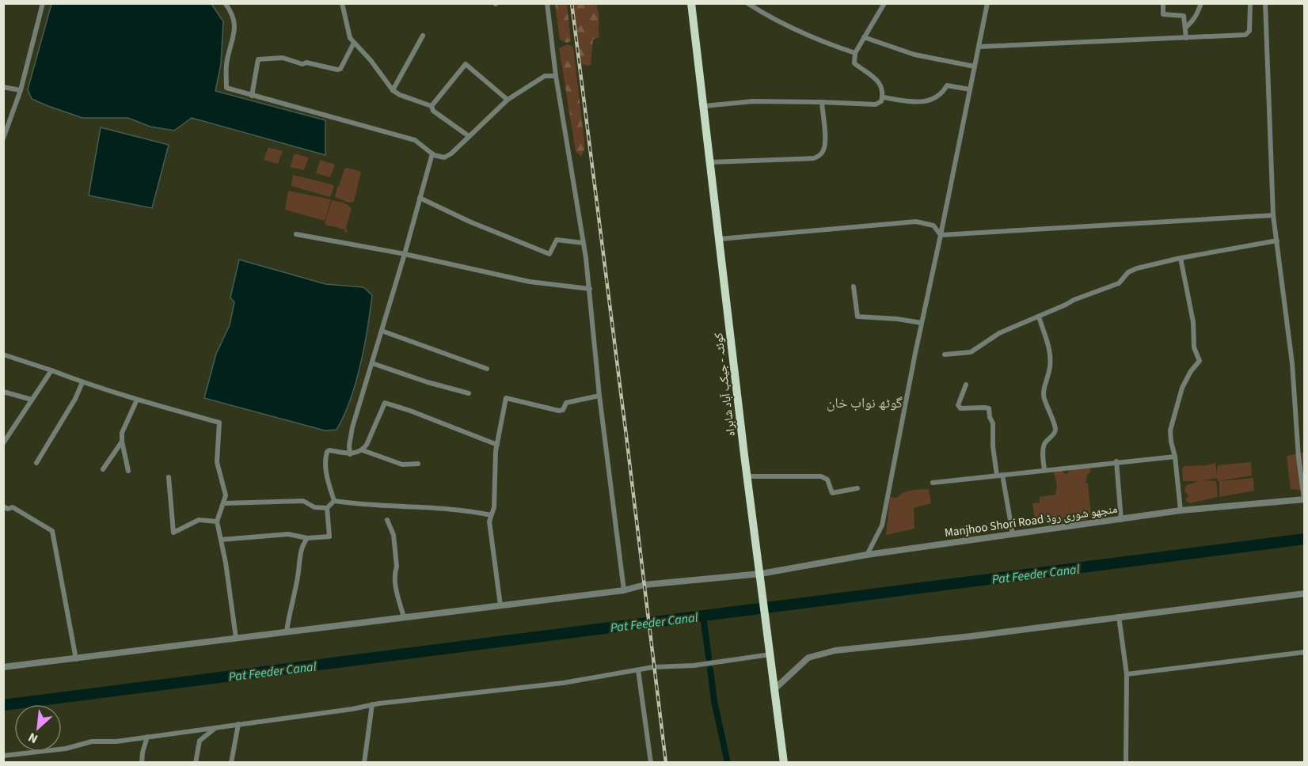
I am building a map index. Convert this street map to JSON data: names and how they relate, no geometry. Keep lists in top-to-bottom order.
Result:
{
  "streets": {
    "highway": ["کوئٹہ - جیکب آباد شاہراہ"],
    "street": ["Manjhoo Shori Road منجھو شوری روڈ"]
  },
  "crossings": [
    ["کوئٹہ - جیکب آباد شاہراہ", "Manjhoo Shori Road منجھو شوری روڈ"]
  ],
  "districts": ["گوٹھ نواب خان"],
  "water": ["Pat Feeder Canal"],
  "north": "bottom left"
}
